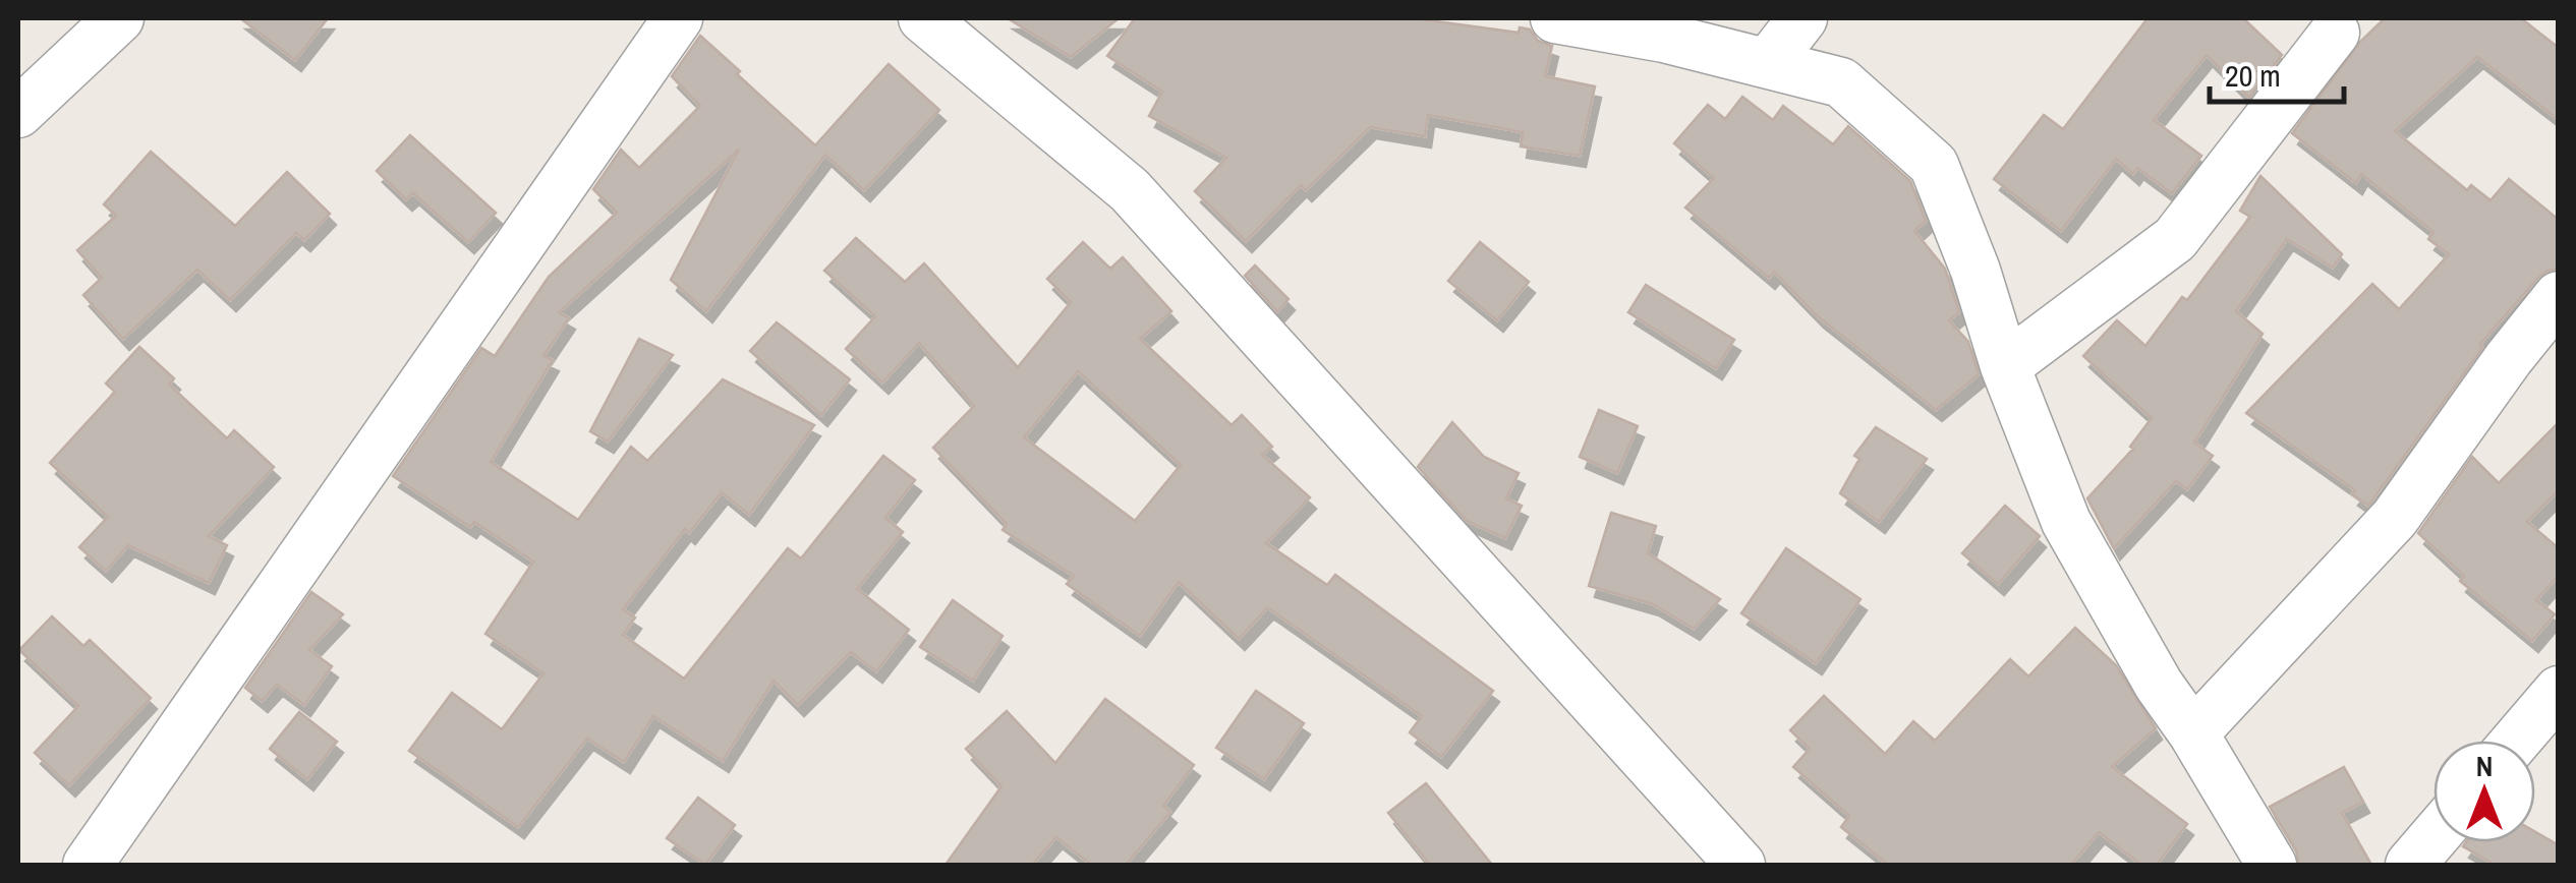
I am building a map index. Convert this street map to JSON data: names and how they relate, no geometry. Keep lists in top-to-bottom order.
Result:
{
  "scale_bar": "20 m",
  "north": "top"
}
